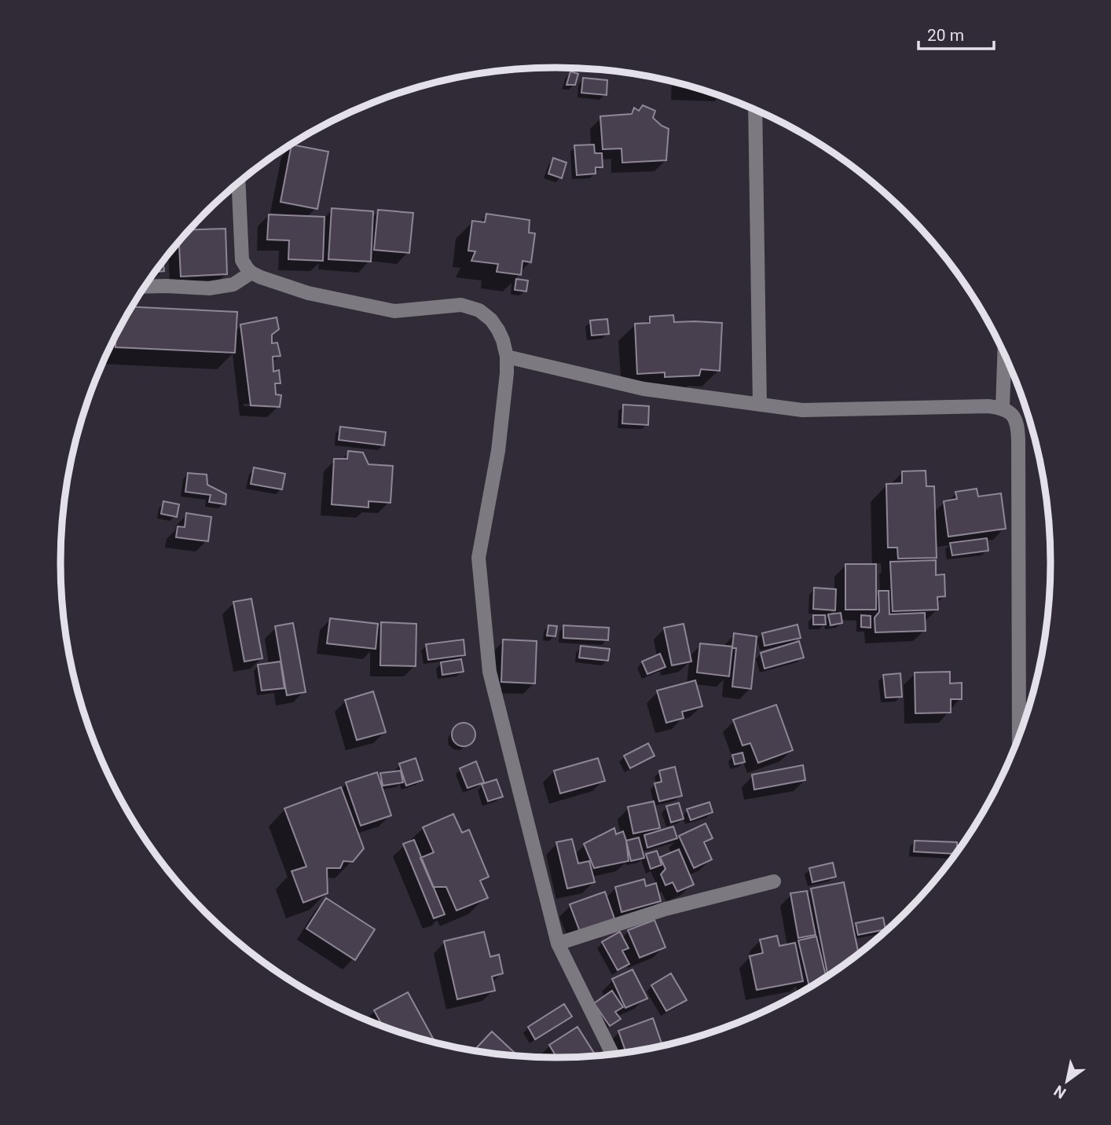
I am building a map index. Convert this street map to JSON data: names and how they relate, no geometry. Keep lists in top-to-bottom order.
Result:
{
  "scale_bar": "20 m",
  "north": "bottom left"
}
